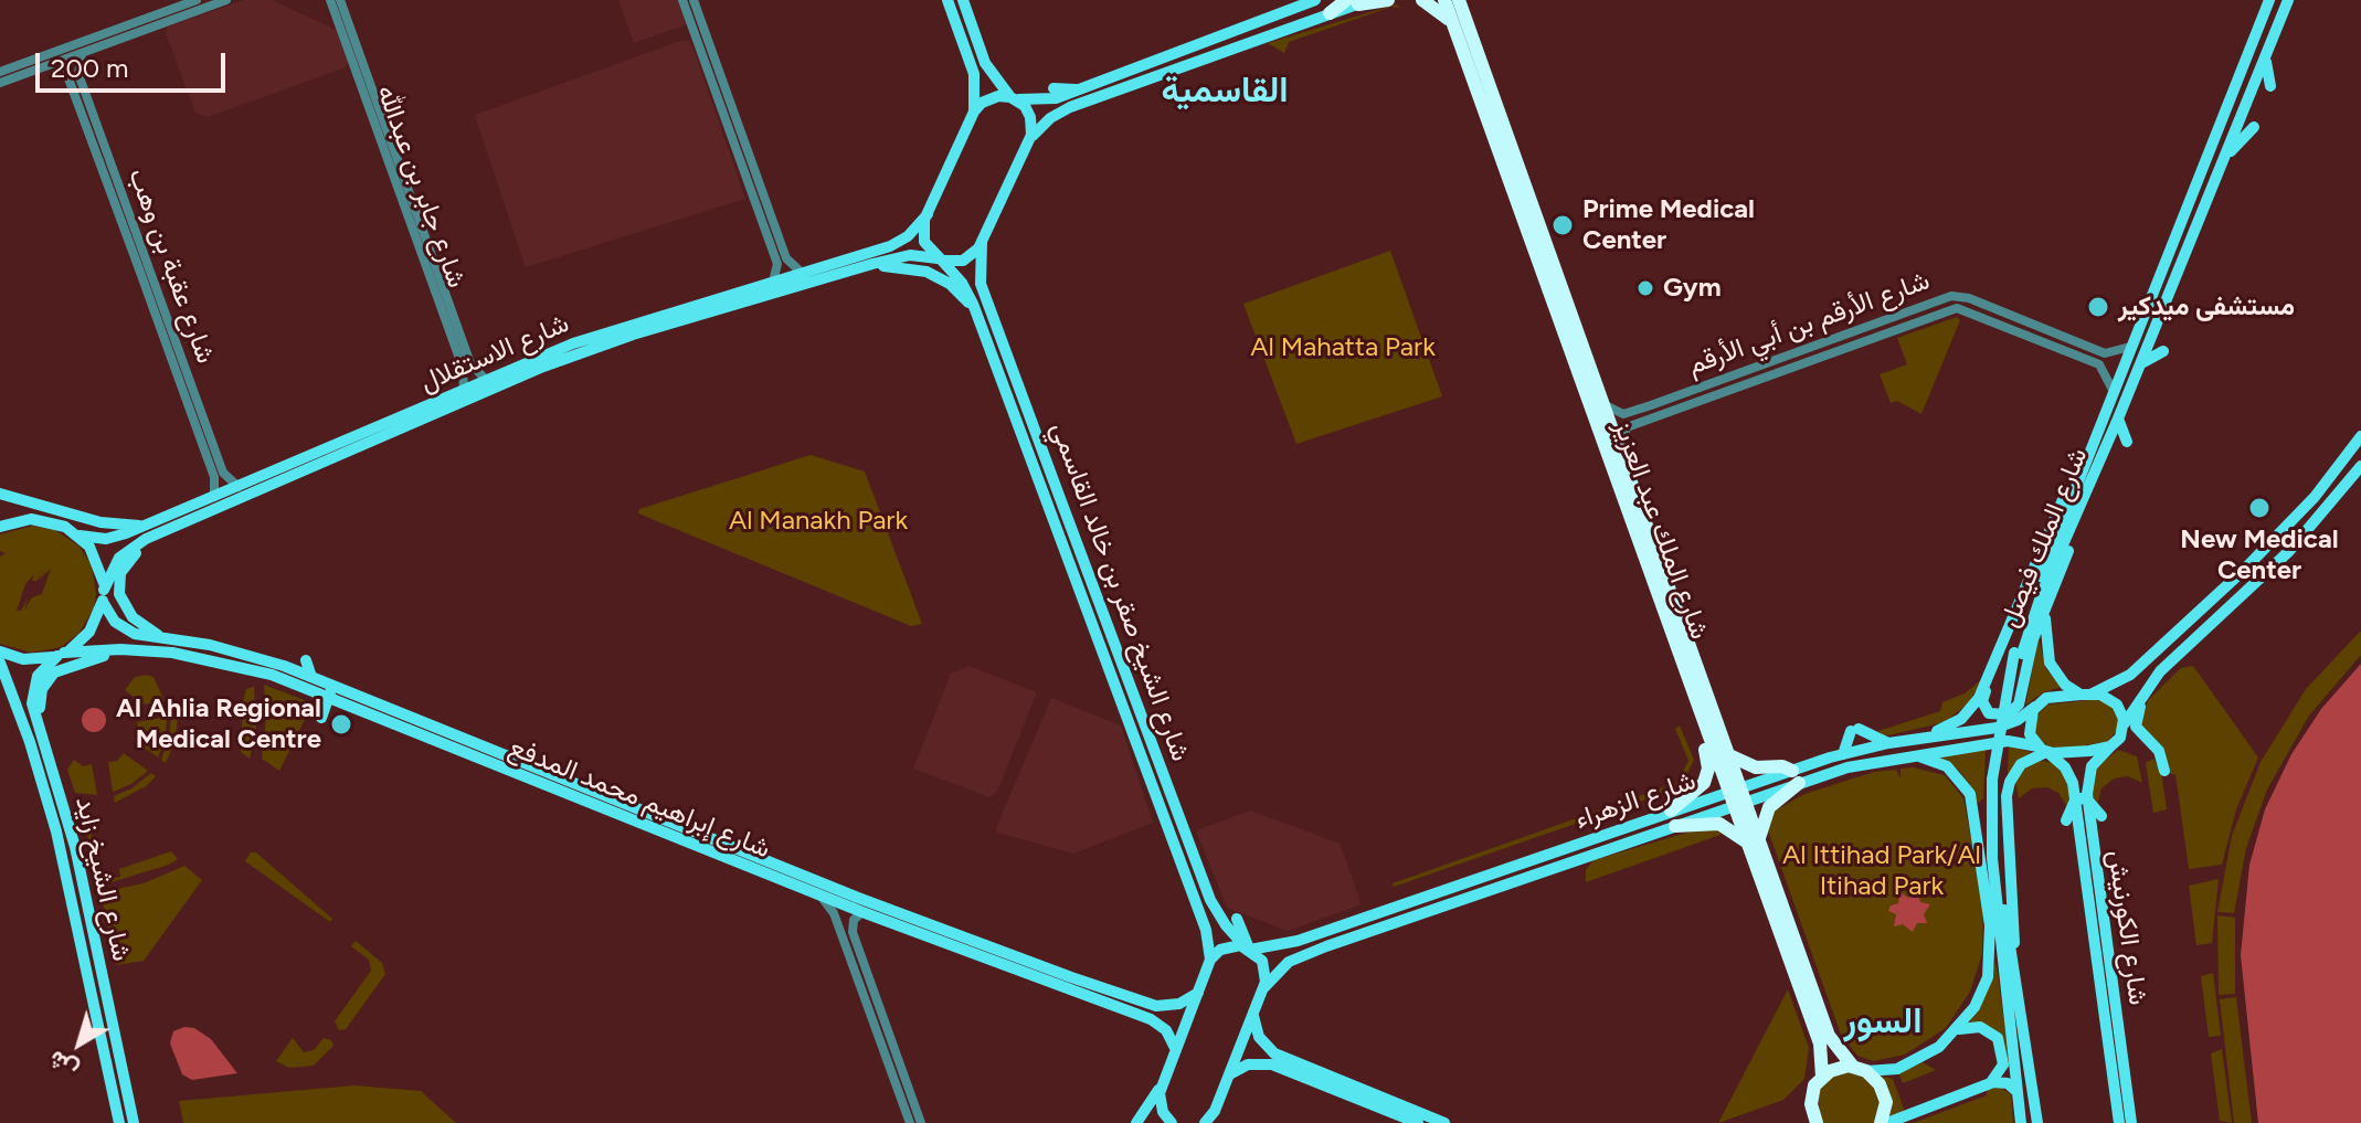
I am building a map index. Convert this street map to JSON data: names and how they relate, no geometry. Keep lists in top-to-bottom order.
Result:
{
  "streets": {
    "highway": ["شارع الملك عبد العزيز"],
    "main road": [
      "شارع الاستقلال",
      "شارع الملك فيصل",
      "شارع الشيخ صقر بن خالد القاسمي",
      "شارع إبراهيم محمد المدفع",
      "شارع الزهراء",
      "شارع الشيخ زايد",
      "شارع الكورنيش"
    ],
    "street": ["شارع جابر بن عبدالله", "شارع عقبة بن وهب", "شارع الأرقم بن أبي الأرقم"]
  },
  "crossings": [
    ["شارع جابر بن عبدالله", "شارع الاستقلال"],
    ["شارع عقبة بن وهب", "شارع الاستقلال"],
    ["شارع الأرقم بن أبي الأرقم", "شارع الملك عبد العزيز"],
    ["شارع الأرقم بن أبي الأرقم", "شارع الملك فيصل"],
    ["شارع الاستقلال", "شارع الشيخ صقر بن خالد القاسمي"],
    ["شارع الاستقلال", "شارع إبراهيم محمد المدفع"],
    ["شارع الاستقلال", "شارع الشيخ زايد"],
    ["شارع الملك عبد العزيز", "شارع الزهراء"],
    ["شارع الشيخ صقر بن خالد القاسمي", "شارع الزهراء"],
    ["شارع إبراهيم محمد المدفع", "شارع الشيخ زايد"],
    ["شارع الزهراء", "شارع الكورنيش"]
  ],
  "districts": ["القاسمية", "السور"],
  "parks": ["Al Mahatta Park", "Al Manakh Park", "Al Ittihad Park/Al Itihad Park"],
  "places": [
    "Prime Medical Center",
    "Gym",
    "مستشفى ميدكير",
    "New Medical Center",
    "Al Ahlia Regional Medical Centre"
  ],
  "scale_bar": "200 m",
  "north": "bottom left"
}
